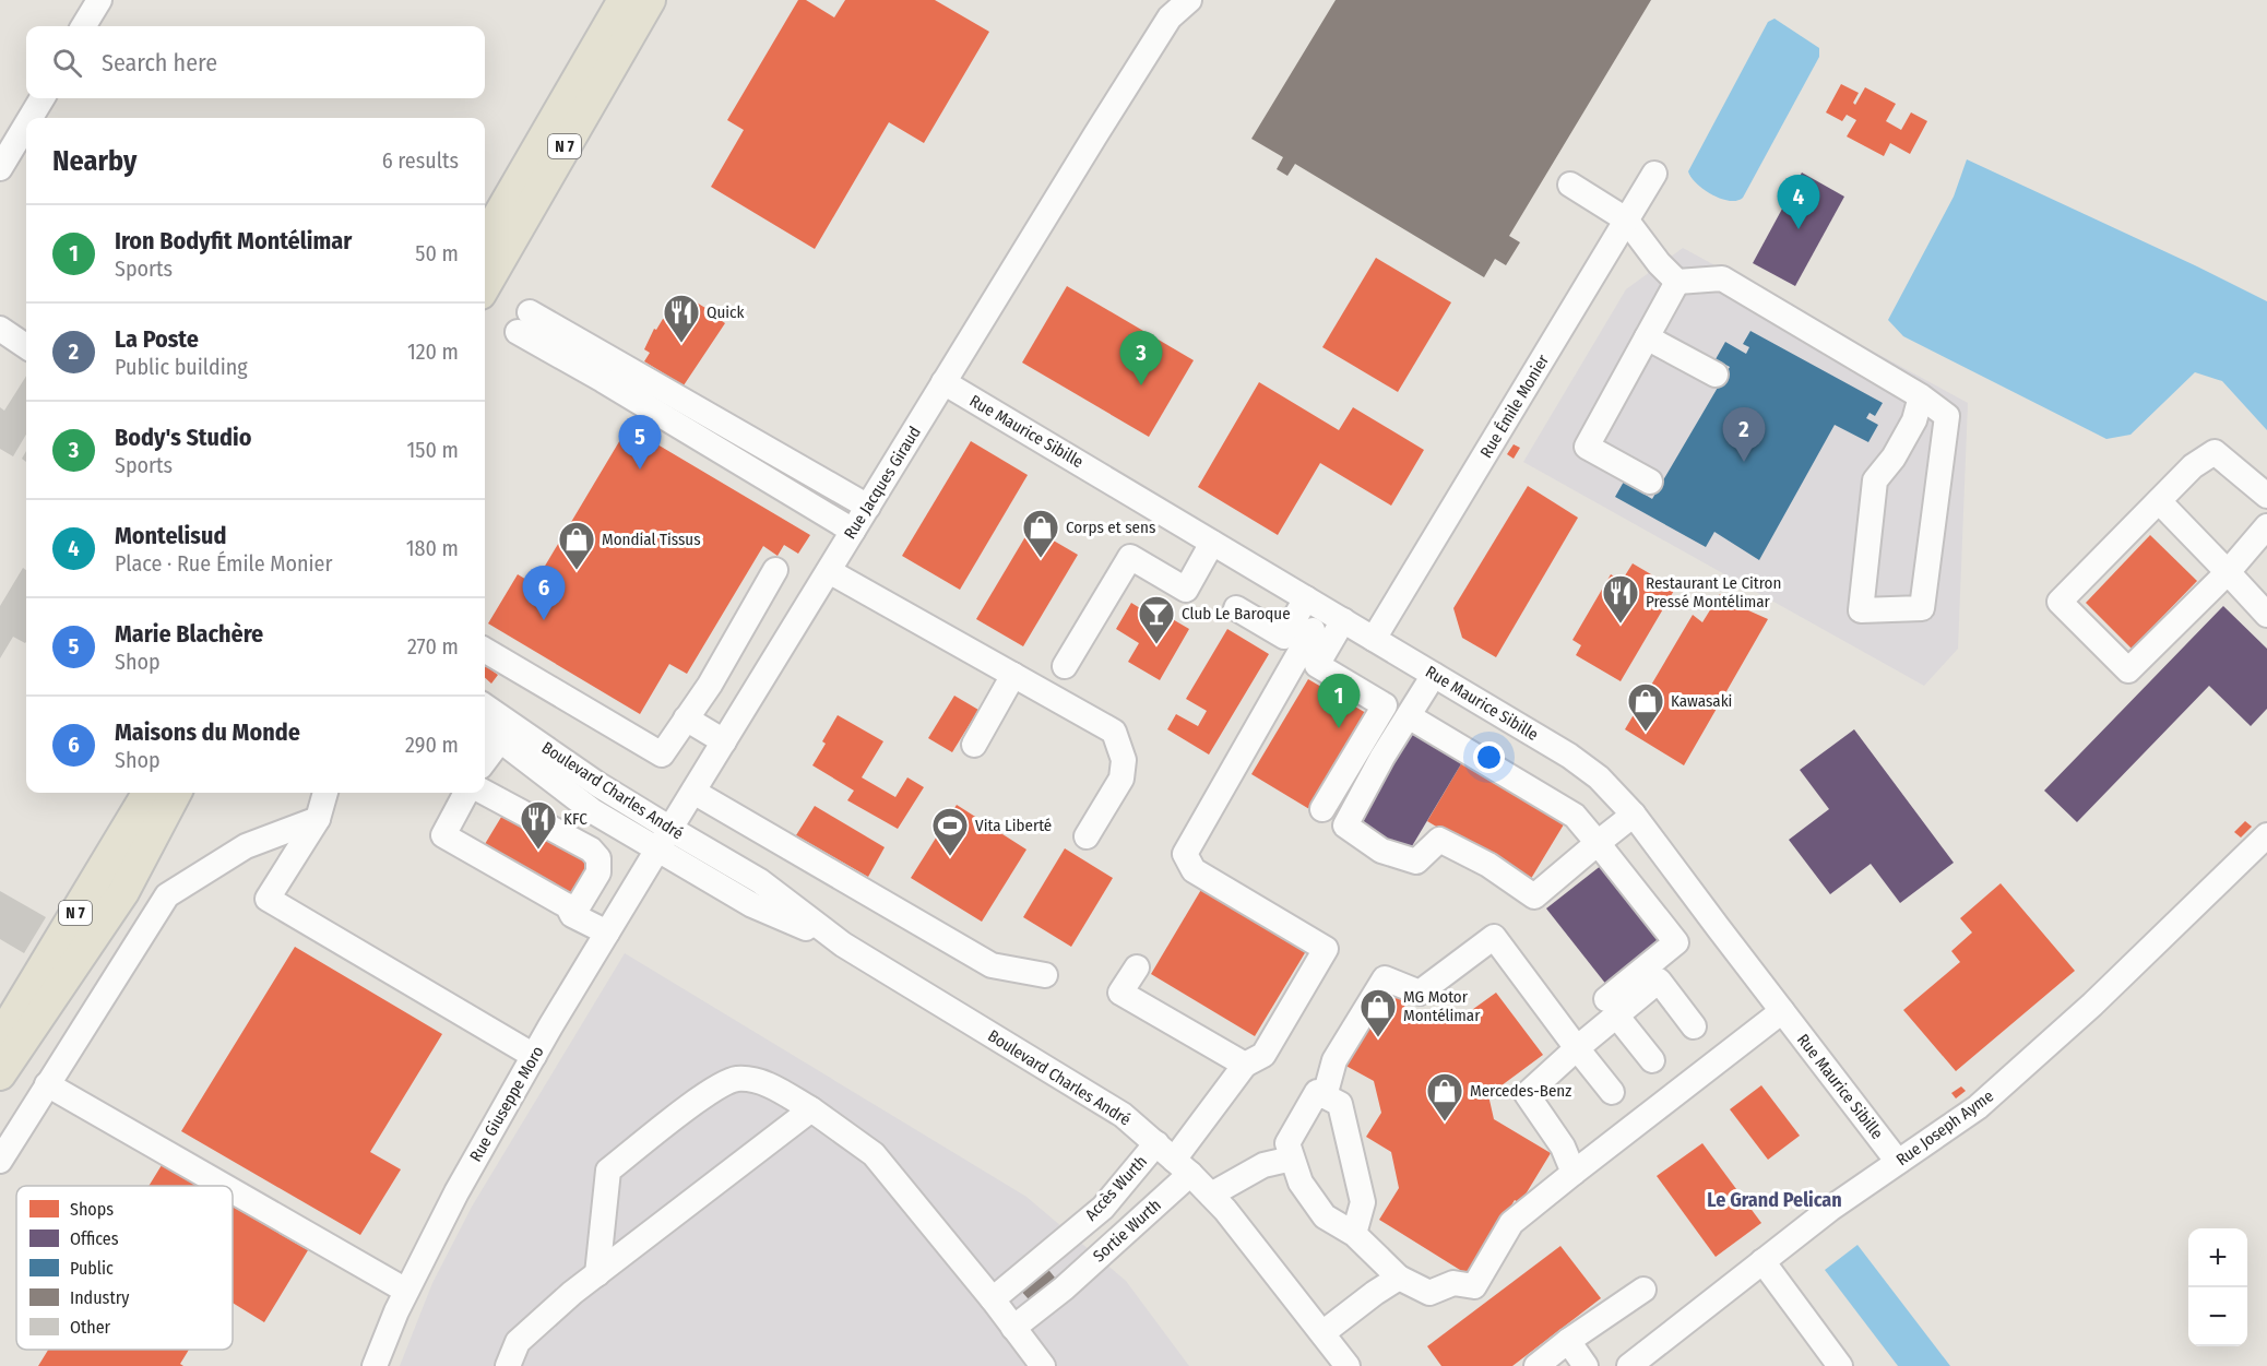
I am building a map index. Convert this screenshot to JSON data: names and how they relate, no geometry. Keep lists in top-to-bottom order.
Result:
{
  "streets": {
    "main road": ["N 7"],
    "street": [
      "Rue Émile Monier",
      "Rue Maurice Sibille",
      "Rue Jacques Giraud",
      "Boulevard Charles André",
      "Rue Giuseppe Moro",
      "Rue Joseph Ayme",
      "Accès Wurth",
      "Sortie Wurth"
    ]
  },
  "crossings": [
    ["Rue Émile Monier", "Rue Maurice Sibille"],
    ["Rue Maurice Sibille", "Rue Jacques Giraud"],
    ["Rue Maurice Sibille", "Rue Joseph Ayme"],
    ["Rue Jacques Giraud", "Boulevard Charles André"],
    ["Rue Jacques Giraud", "Rue Giuseppe Moro"],
    ["Boulevard Charles André", "Rue Giuseppe Moro"],
    ["Boulevard Charles André", "Accès Wurth"],
    ["Boulevard Charles André", "Sortie Wurth"],
    ["Accès Wurth", "Sortie Wurth"]
  ],
  "districts": ["Le Grand Pelican"],
  "places": {
    "restaurant": ["Quick", "Restaurant Le Citron Pressé Montélimar", "KFC"],
    "shop": [
      "Corps et sens",
      "Mondial Tissus",
      "Kawasaki",
      "MG Motor Montélimar",
      "Mercedes-Benz"
    ],
    "bar": ["Club Le Baroque"],
    "sports": ["Vita Liberté"]
  },
  "legend": [
    "Shops",
    "Offices",
    "Public",
    "Industry",
    "Other"
  ],
  "page": {
    "search": "Search here",
    "heading": ["Nearby", "6 results"],
    "pins": [
      "4",
      "3",
      "2",
      "5",
      "6",
      "1"
    ],
    "list": [
      {
        "mark": "1",
        "name": "Iron Bodyfit Montélimar",
        "note": "Sports",
        "value": "50 m"
      },
      {
        "mark": "2",
        "name": "La Poste",
        "note": "Public building",
        "value": "120 m"
      },
      {
        "mark": "3",
        "name": "Body's Studio",
        "note": "Sports",
        "value": "150 m"
      },
      {
        "mark": "4",
        "name": "Montelisud",
        "note": "Place · Rue Émile Monier",
        "value": "180 m"
      },
      {
        "mark": "5",
        "name": "Marie Blachère",
        "note": "Shop",
        "value": "270 m"
      },
      {
        "mark": "6",
        "name": "Maisons du Monde",
        "note": "Shop",
        "value": "290 m"
      }
    ],
    "map_buttons": ["+", "−"]
  }
}
